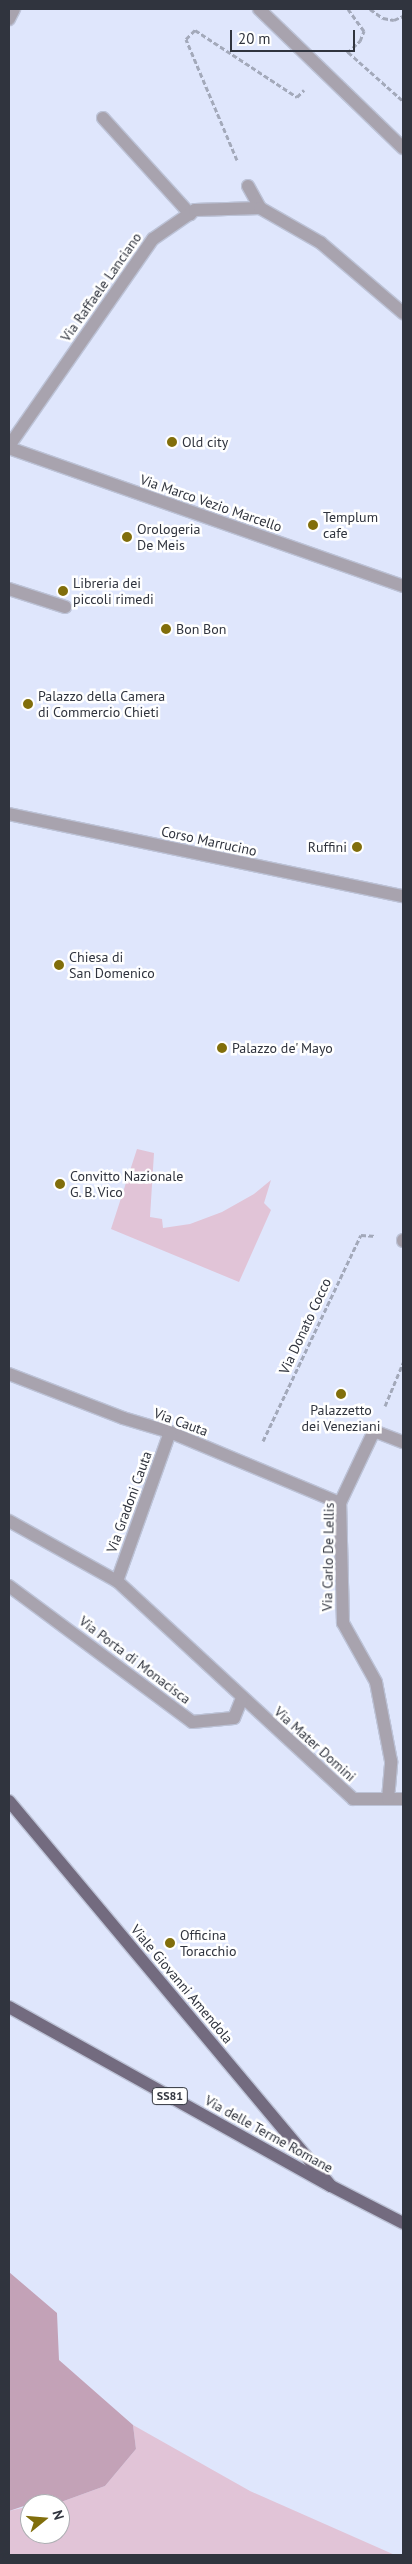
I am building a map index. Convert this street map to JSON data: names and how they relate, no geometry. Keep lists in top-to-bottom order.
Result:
{
  "streets": {
    "main road": ["Viale Giovanni Amendola", "SS81", "Via delle Terme Romane"],
    "street": [
      "Via Raffaele Lanciano",
      "Via Marco Vezio Marcello",
      "Corso Marrucino",
      "Via Cauta",
      "Via Gradoni Cauta",
      "Via Carlo De Lellis",
      "Via Porta di Monacisca",
      "Via Mater Domini"
    ],
    "path": ["Via Donato Cocco"]
  },
  "crossings": [
    ["Via Raffaele Lanciano", "Via Marco Vezio Marcello"],
    ["Via Donato Cocco", "Via Cauta"],
    ["Via Cauta", "Via Gradoni Cauta"],
    ["Via Cauta", "Via Carlo De Lellis"],
    ["Via Gradoni Cauta", "Via Mater Domini"],
    ["Via Carlo De Lellis", "Via Mater Domini"],
    ["Via Porta di Monacisca", "Via Mater Domini"],
    ["Viale Giovanni Amendola", "SS81"],
    ["Viale Giovanni Amendola", "Via delle Terme Romane"],
    ["SS81", "Via delle Terme Romane"]
  ],
  "places": [
    "Old city",
    "Templum cafe",
    "Orologeria De Meis",
    "Libreria dei piccoli rimedi",
    "Bon Bon",
    "Palazzo della Camera di Commercio Chieti",
    "Ruffini",
    "Chiesa di San Domenico",
    "Palazzo de' Mayo",
    "Convitto Nazionale G. B. Vico",
    "Palazzetto dei Veneziani",
    "Officina Toracchio"
  ],
  "scale_bar": "20 m",
  "north": "right"
}
